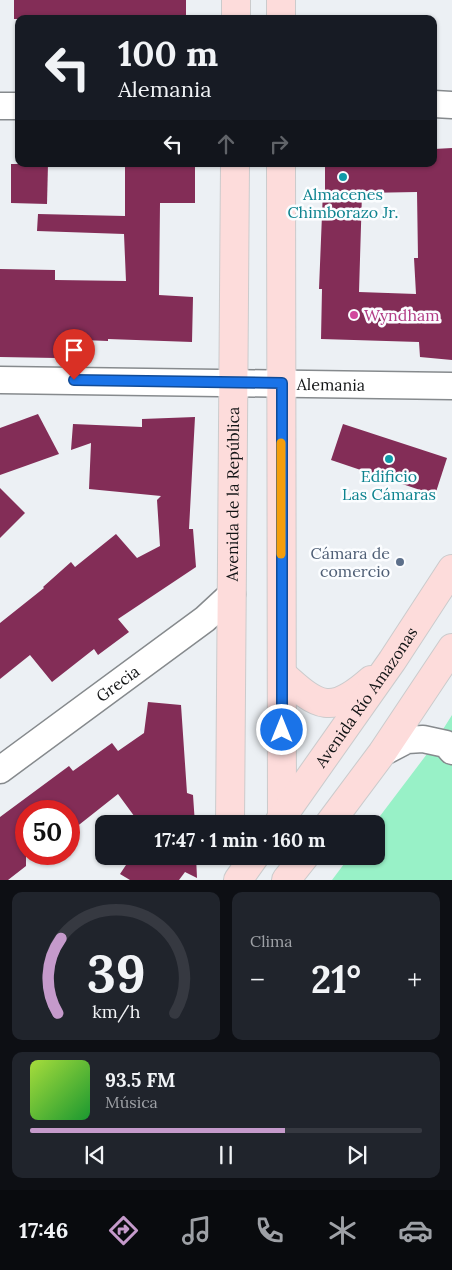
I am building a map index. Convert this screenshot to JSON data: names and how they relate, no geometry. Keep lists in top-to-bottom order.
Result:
{
  "streets": {
    "main road": ["Avenida de la República", "Avenida Río Amazonas"],
    "street": ["Alemania", "Grecia"]
  },
  "crossings": [
    ["Alemania", "Avenida de la República"],
    ["Avenida de la República", "Grecia"]
  ],
  "places": [
    "Almacenes Chimborazo Jr.",
    "Wyndham",
    "Edificio Las Cámaras",
    "Cámara de comercio"
  ],
  "page": {
    "turn": ["100 m", "Alemania"],
    "limit": "50",
    "trip": "17:47 · 1 min · 160 m",
    "tile": "Clima",
    "heat": ["−", "21°", "+"],
    "song": ["93.5 FM", "Música"],
    "tabs": "17:46",
    "gauge": ["39", "km/h"]
  }
}
